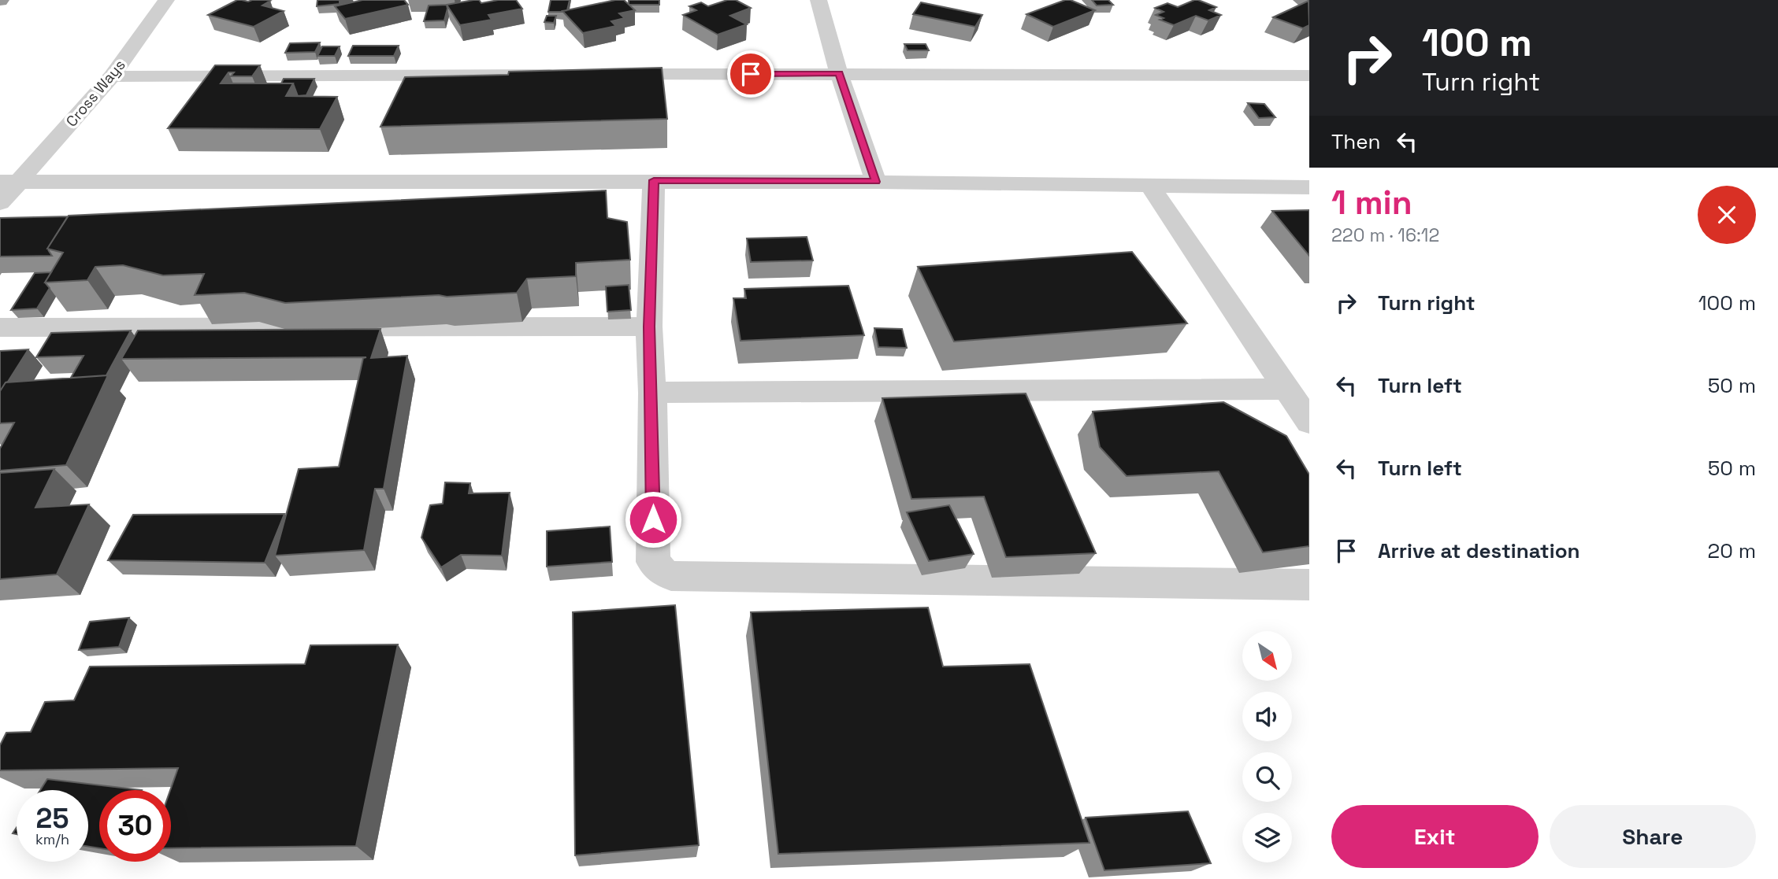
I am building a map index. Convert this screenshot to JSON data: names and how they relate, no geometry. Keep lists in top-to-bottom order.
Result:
{
  "streets": {
    "street": ["Cross Ways"]
  },
  "north": "bottom right",
  "page": {
    "turn": ["100 m", "Turn right"],
    "then": "Then",
    "heading": ["1 min", "220 m · 16:12"],
    "list": [
      {
        "name": "Turn right",
        "value": "100 m"
      },
      {
        "name": "Turn left",
        "value": "50 m"
      },
      {
        "name": "Turn left",
        "value": "50 m"
      },
      {
        "name": "Arrive at destination",
        "value": "20 m"
      }
    ],
    "speed": "25 km/h",
    "limit": "30",
    "buttons": ["Exit", "Share"]
  }
}
